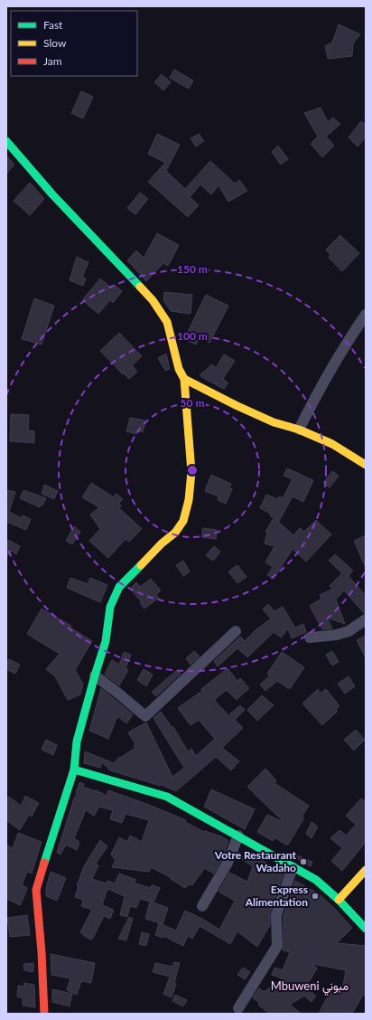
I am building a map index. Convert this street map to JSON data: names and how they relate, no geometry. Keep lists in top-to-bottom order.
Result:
{
  "districts": ["Mbuweni مبوني"],
  "places": ["Votre Restaurant Wadaho", "Express Alimentation"],
  "legend": ["Fast", "Slow", "Jam"],
  "rings": ["150 m", "100 m", "50 m"]
}
